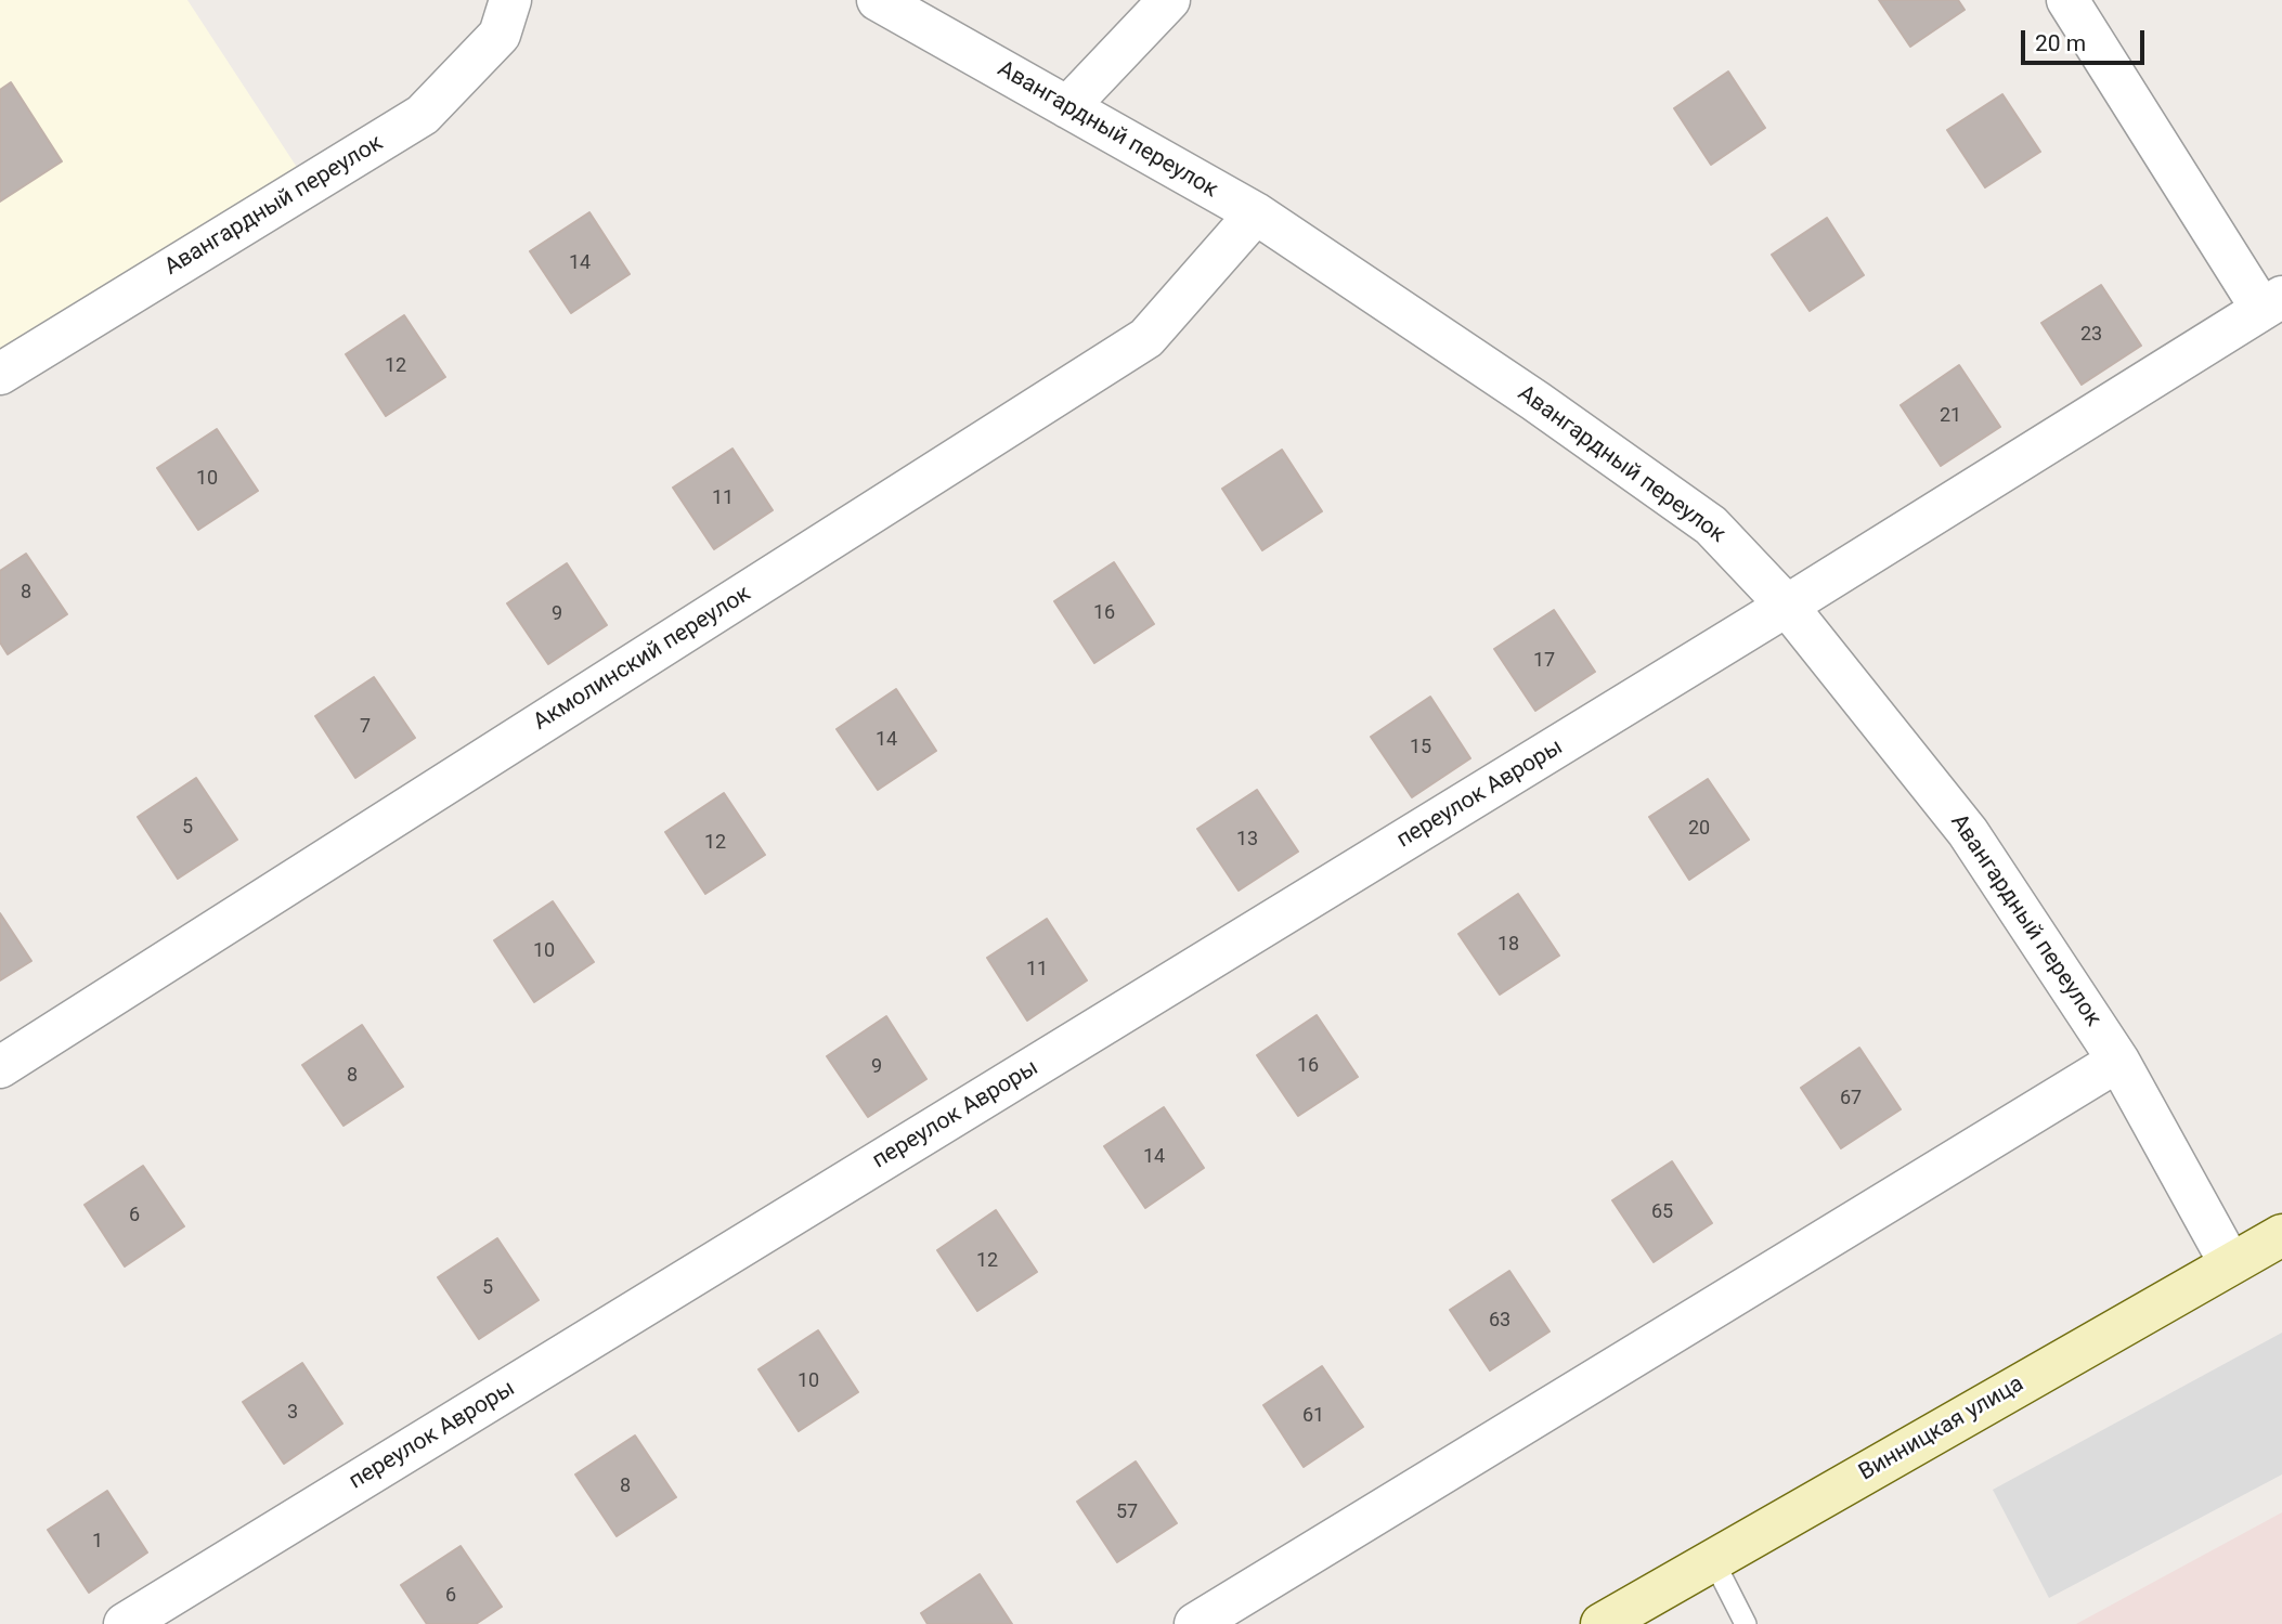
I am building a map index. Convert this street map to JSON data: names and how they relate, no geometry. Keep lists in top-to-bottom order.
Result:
{
  "streets": {
    "main road": ["Винницкая улица"],
    "street": ["Авангардный переулок", "Акмолинский переулок", "переулок Авроры"]
  },
  "crossings": [
    ["Авангардный переулок", "Акмолинский переулок"],
    ["Авангардный переулок", "переулок Авроры"],
    ["Авангардный переулок", "Винницкая улица"]
  ],
  "house_numbers": [
    "14",
    "23",
    "12",
    "21",
    "10",
    "11",
    "8",
    "16",
    "9",
    "17",
    "7",
    "14",
    "15",
    "5",
    "20",
    "13",
    "12",
    "18",
    "10",
    "11",
    "16",
    "9",
    "8",
    "67",
    "14",
    "65",
    "6",
    "12",
    "5",
    "63",
    "10",
    "3",
    "61",
    "8",
    "57",
    "1",
    "6"
  ],
  "scale_bar": "20 m"
}
